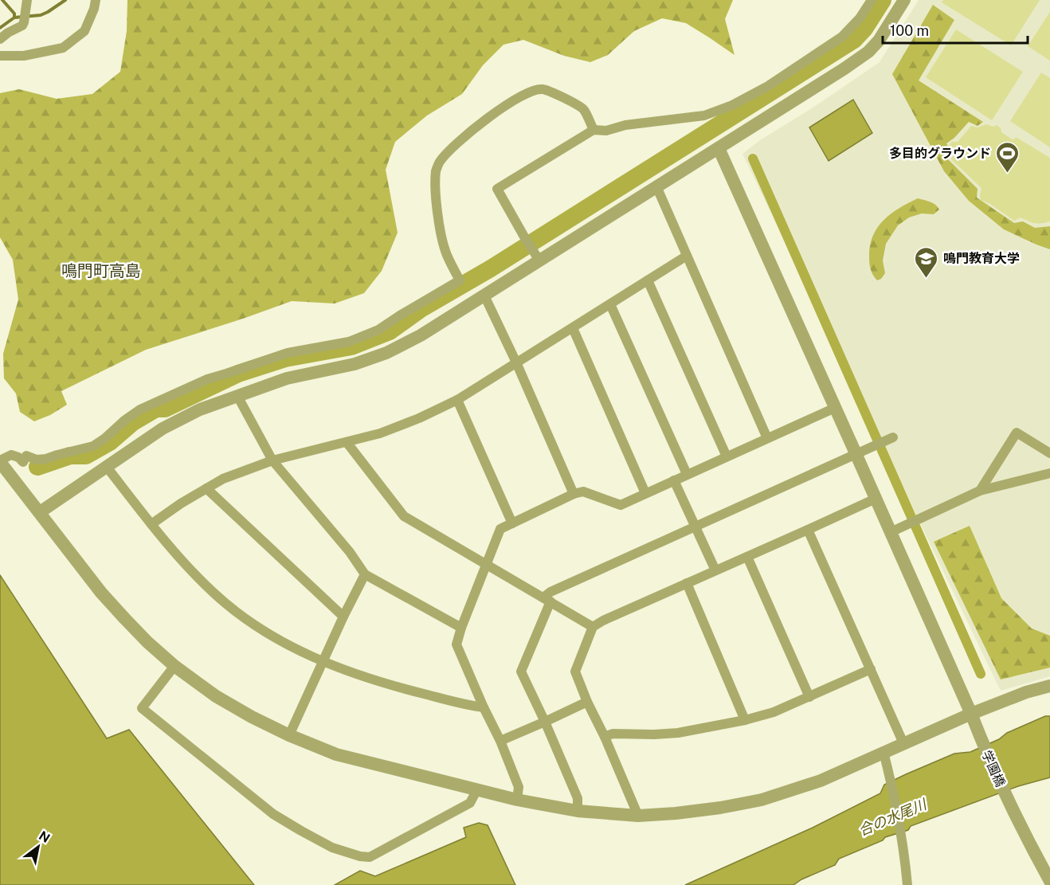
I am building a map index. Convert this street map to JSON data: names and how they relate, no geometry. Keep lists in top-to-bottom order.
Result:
{
  "streets": {
    "street": ["学園橋"]
  },
  "districts": ["鳴門町高島"],
  "water": ["合の水尾川"],
  "places": {
    "sports": ["多目的グラウンド"],
    "school or university": ["鳴門教育大学"]
  },
  "scale_bar": "100 m",
  "north": "top right"
}
